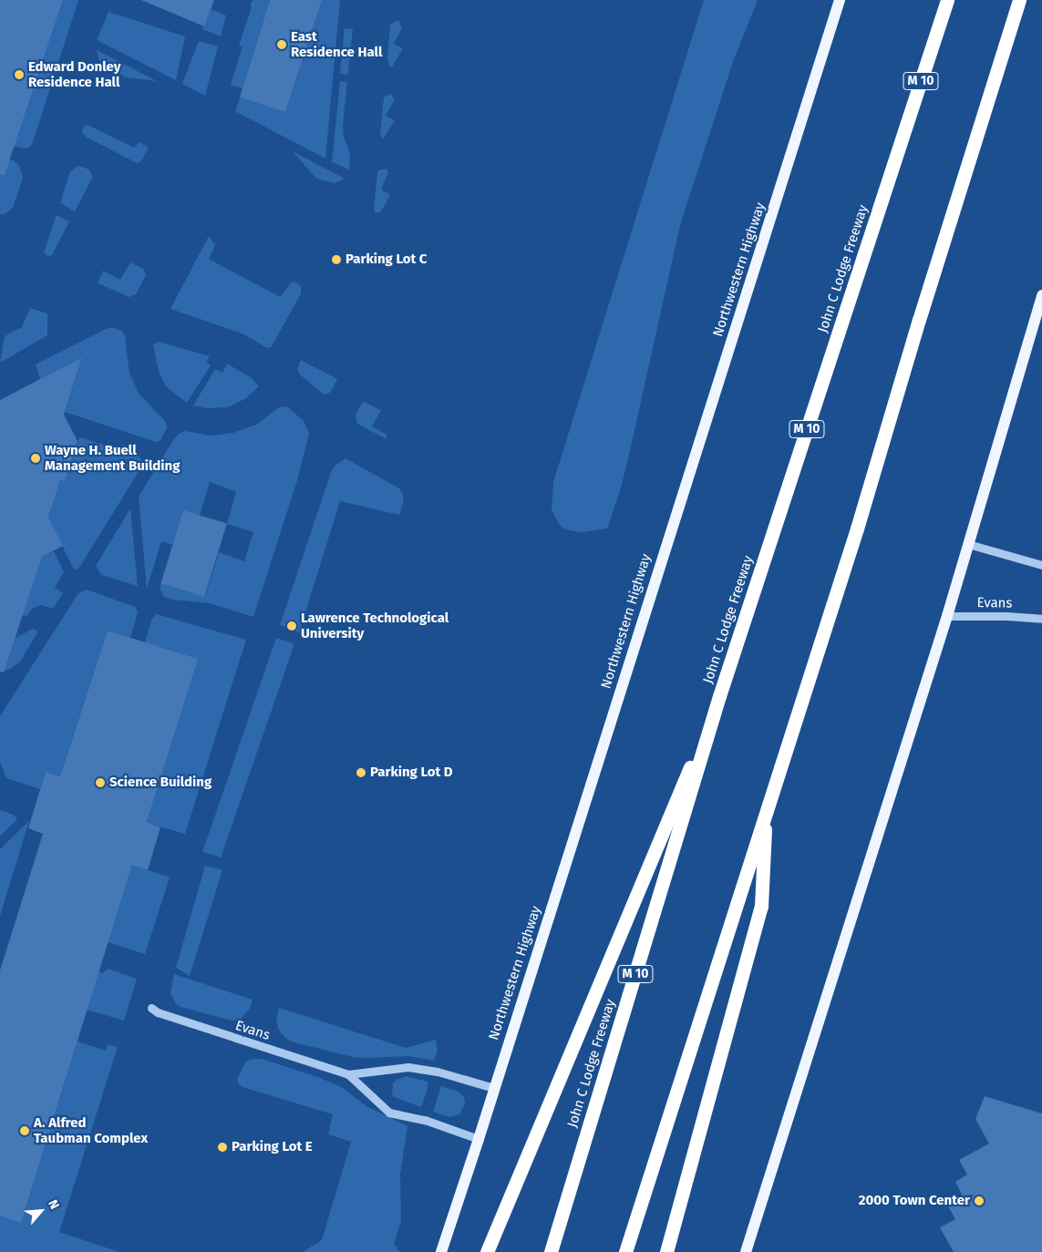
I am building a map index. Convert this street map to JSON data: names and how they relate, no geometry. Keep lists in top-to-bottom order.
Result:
{
  "streets": {
    "highway": ["M 10", "John C Lodge Freeway"],
    "main road": ["Northwestern Highway"],
    "street": ["Evans"]
  },
  "crossings": [
    ["Northwestern Highway", "Evans"]
  ],
  "places": [
    "East Residence Hall",
    "Edward Donley Residence Hall",
    "Parking Lot C",
    "Wayne H. Buell Management Building",
    "Lawrence Technological University",
    "Parking Lot D",
    "Science Building",
    "A. Alfred Taubman Complex",
    "Parking Lot E",
    "2000 Town Center"
  ],
  "north": "top right"
}
